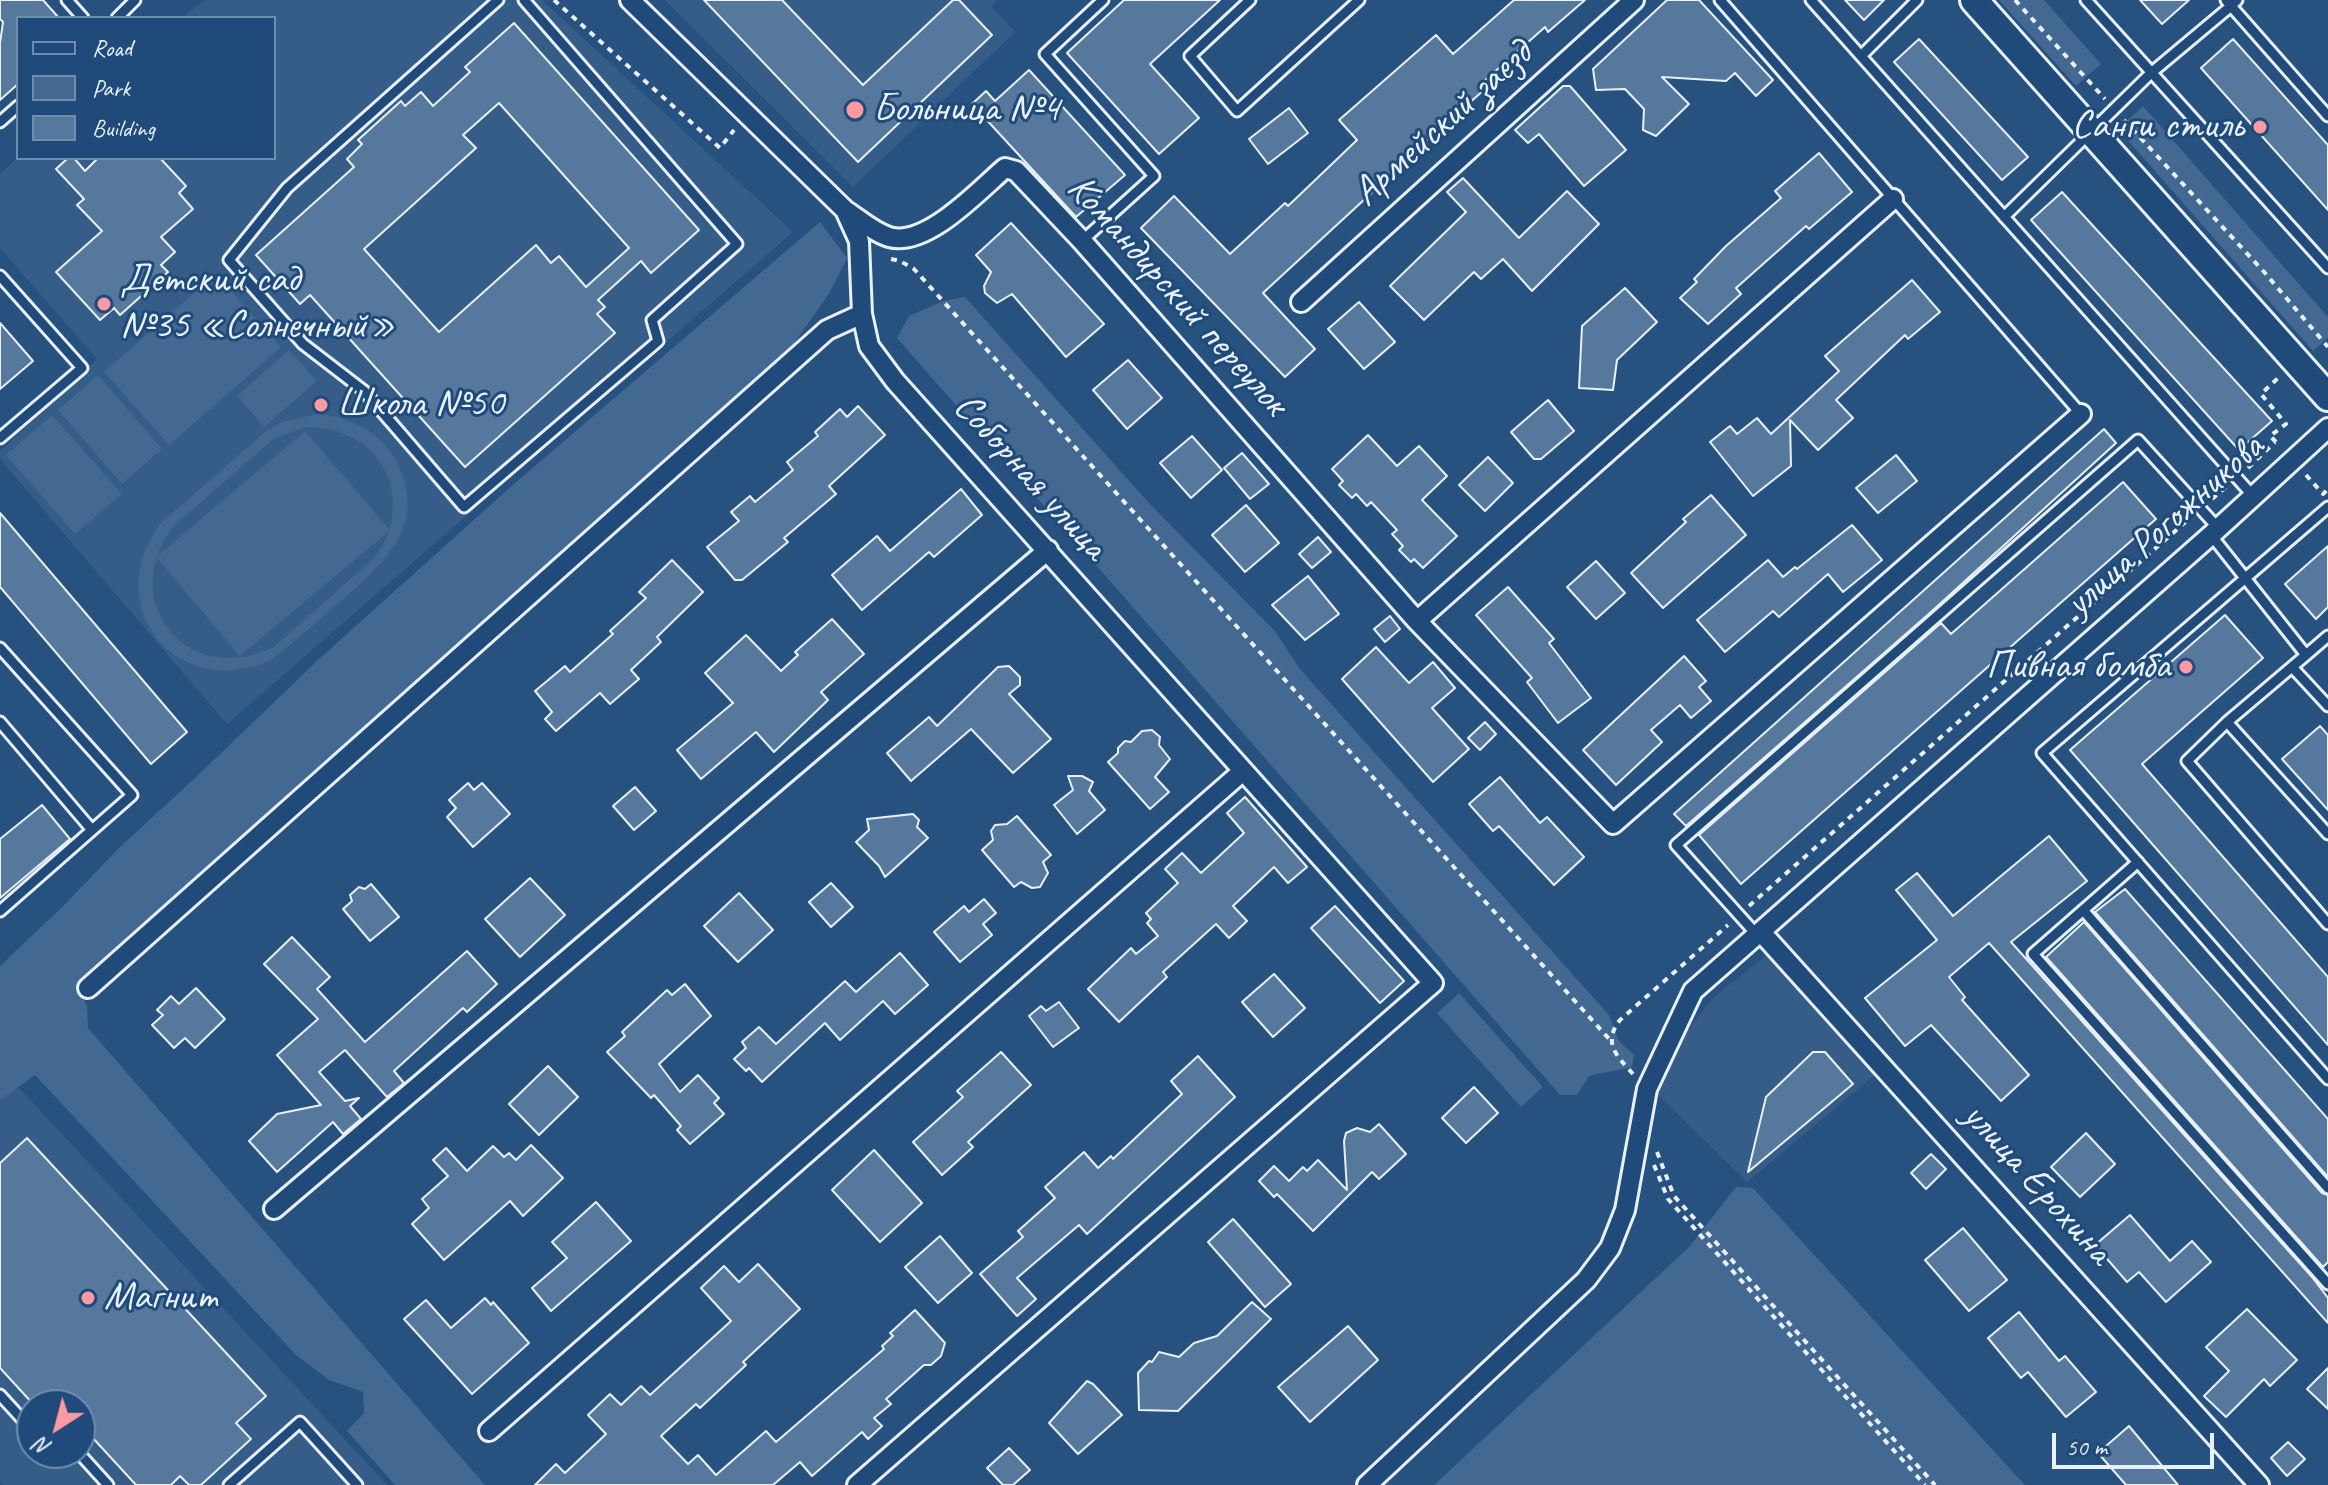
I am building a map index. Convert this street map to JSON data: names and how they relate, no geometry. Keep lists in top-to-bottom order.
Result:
{
  "streets": {
    "street": [
      "Армейский заезд",
      "Командирский переулок",
      "Соборная улица",
      "улица Рогожникова",
      "улица Ерохина"
    ]
  },
  "crossings": [
    ["Командирский переулок", "Соборная улица"],
    ["улица Рогожникова", "улица Ерохина"]
  ],
  "places": [
    "Больница №4",
    "Санги стиль",
    "Детский сад №35 «Солнечный»",
    "Школа №50",
    "Пивная бомба",
    "Магнит"
  ],
  "legend": ["Road", "Park", "Building"],
  "scale_bar": "50 m",
  "north": "bottom left"
}
